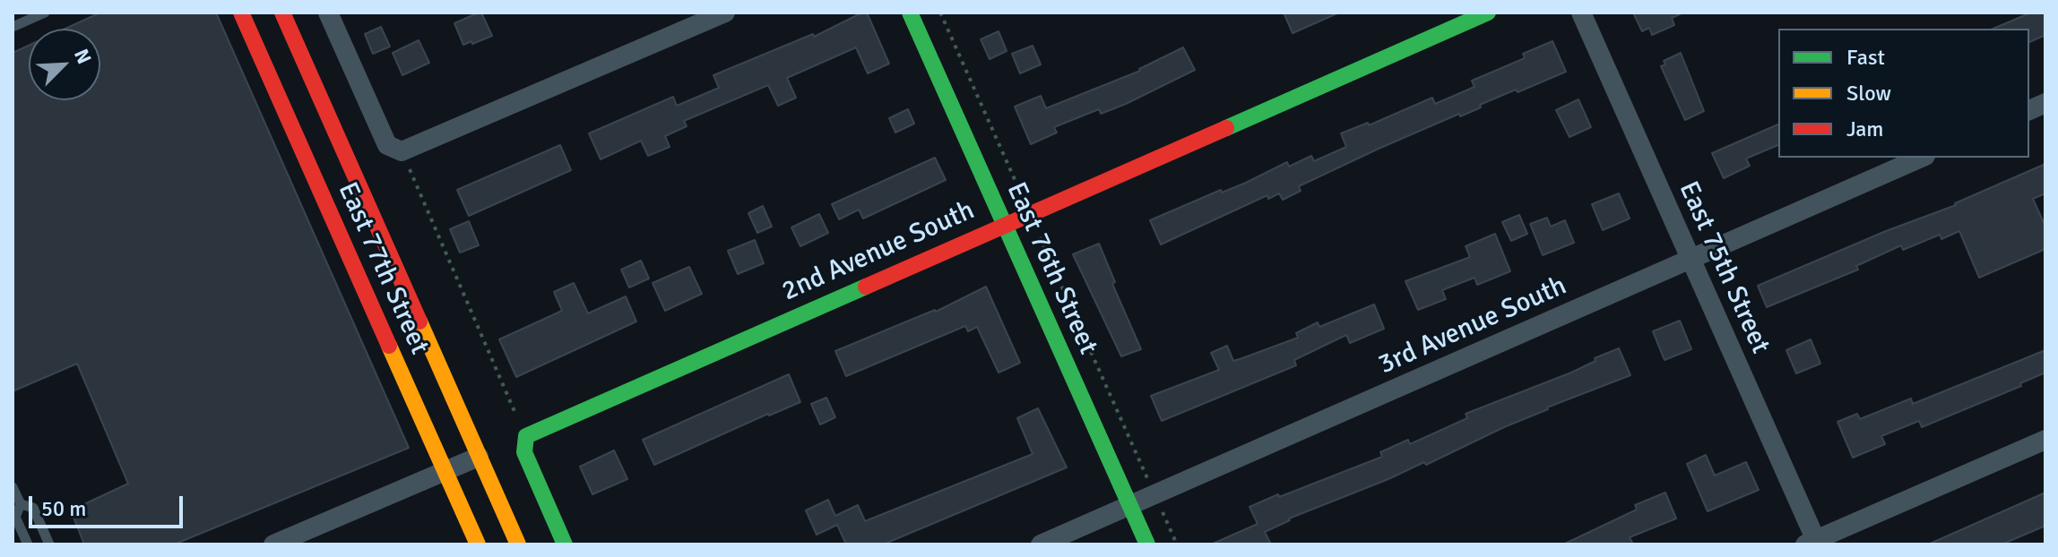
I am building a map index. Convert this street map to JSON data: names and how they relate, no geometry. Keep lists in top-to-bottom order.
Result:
{
  "streets": {
    "street": [
      "2nd Avenue South",
      "East 75th Street",
      "East 77th Street",
      "East 76th Street",
      "3rd Avenue South"
    ]
  },
  "crossings": [
    ["2nd Avenue South", "East 76th Street"],
    ["East 75th Street", "3rd Avenue South"],
    ["East 76th Street", "3rd Avenue South"]
  ],
  "legend": ["Fast", "Slow", "Jam"],
  "scale_bar": "50 m",
  "north": "top right"
}
